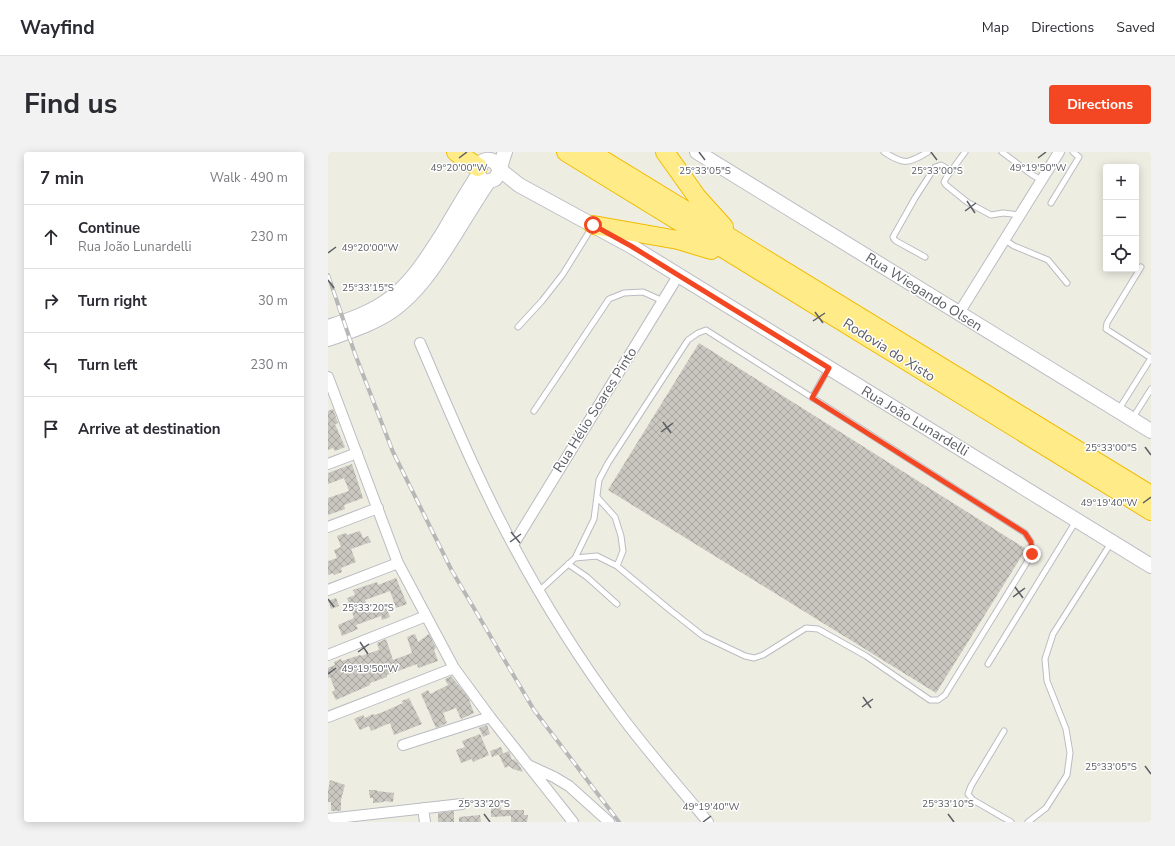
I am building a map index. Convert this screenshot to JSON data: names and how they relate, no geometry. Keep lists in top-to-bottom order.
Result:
{
  "streets": {
    "highway": ["Rodovia do Xisto"],
    "main road": ["Rua Wiegando Olsen", "Rua João Lunardelli"],
    "street": ["Rua Hélio Soares Pinto"]
  },
  "crossings": [
    ["Rua Hélio Soares Pinto", "Rua João Lunardelli"]
  ],
  "page": {
    "header": "Wayfind",
    "nav": ["Map", "Directions", "Saved"],
    "title": "Find us",
    "buttons": "Directions",
    "heading": ["7 min", "Walk · 490 m"],
    "map_buttons": ["+", "−"],
    "list": [
      ["Continue", "Rua João Lunardelli", "230 m"],
      ["Turn right", "30 m"],
      ["Turn left", "230 m"],
      "Arrive at destination"
    ]
  },
  "coordinates": [
    "49°20'00\"W",
    "49°19'50\"W",
    "25°33'05\"S",
    "25°33'00\"S",
    "25°33'15\"S",
    "49°19'40\"W",
    "25°33'20\"S",
    "25°33'10\"S"
  ]
}
